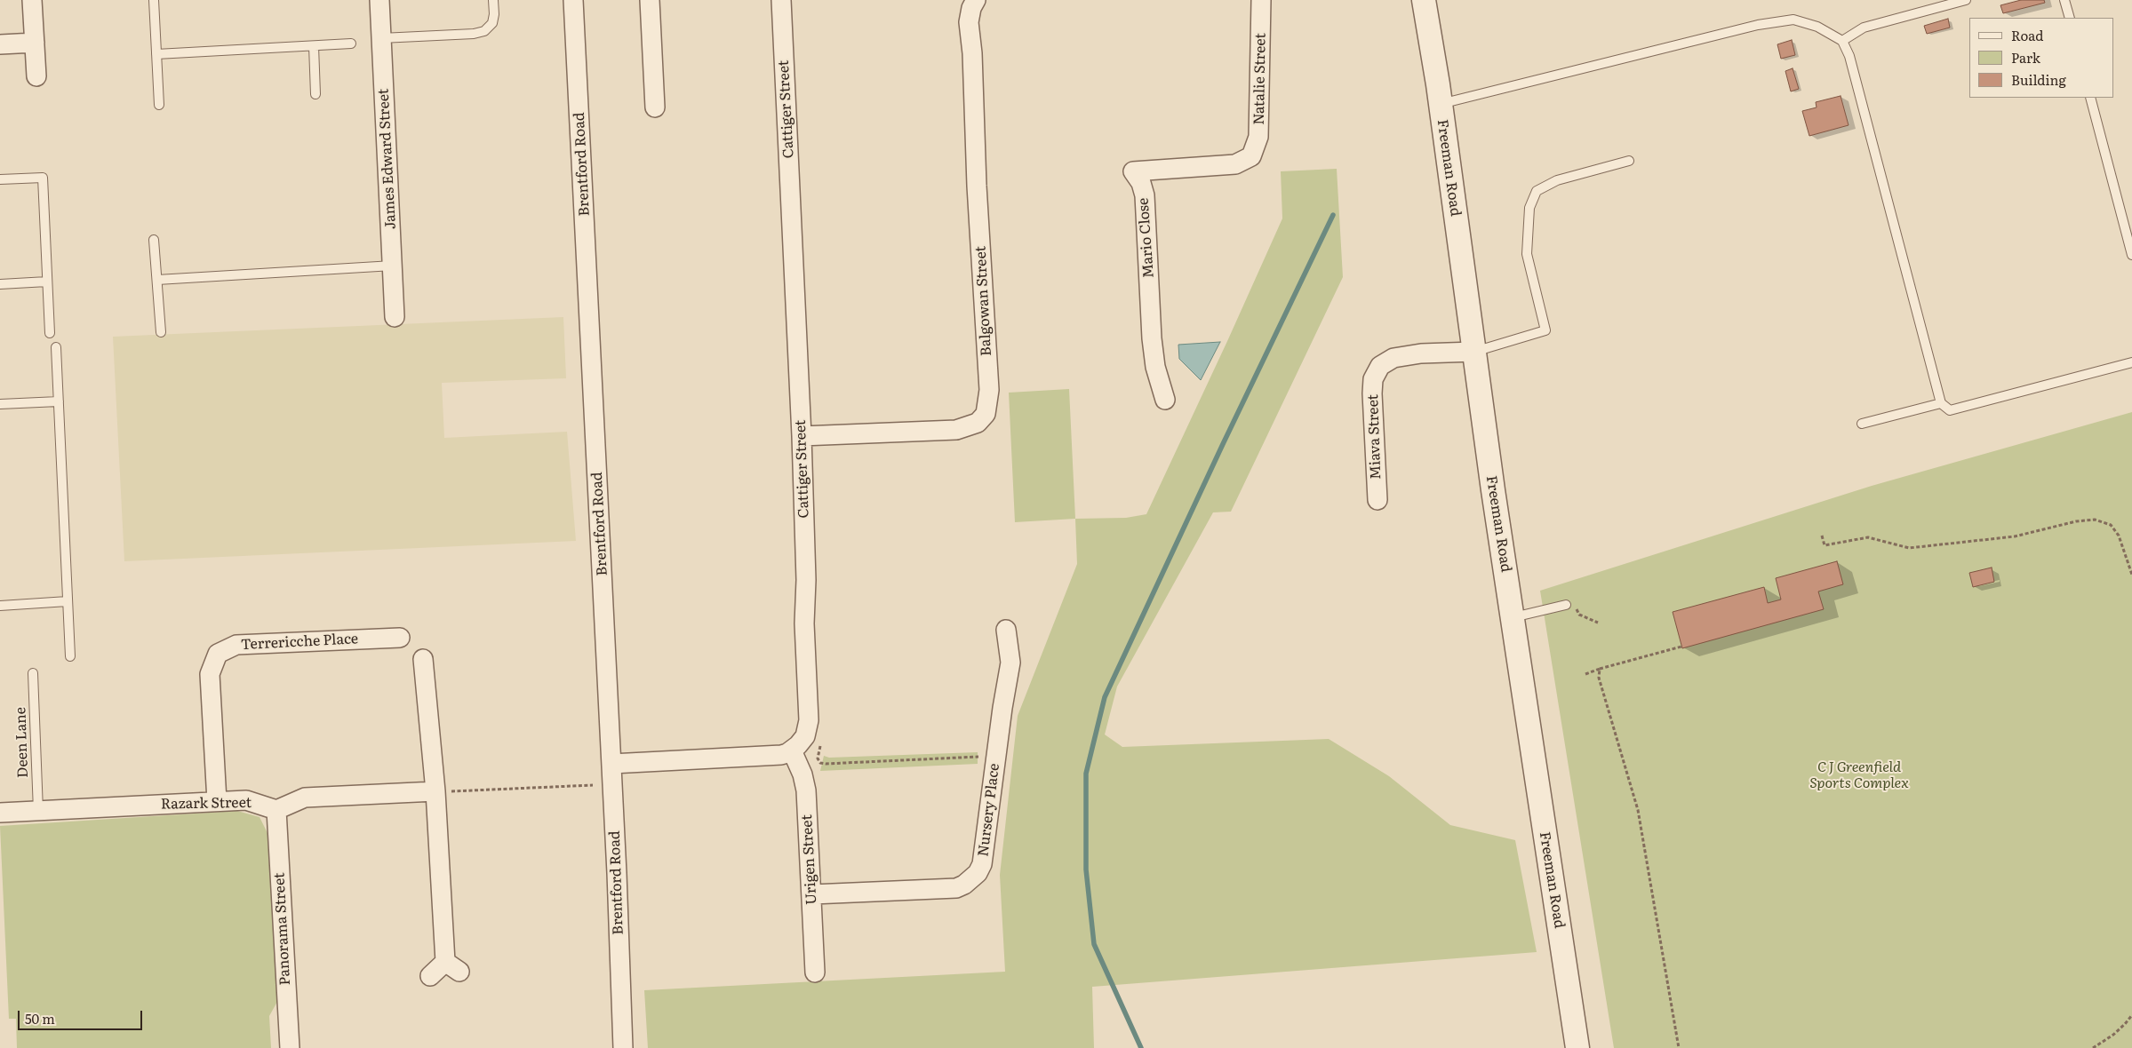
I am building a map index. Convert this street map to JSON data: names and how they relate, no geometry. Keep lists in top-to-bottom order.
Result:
{
  "streets": {
    "street": [
      "Natalie Street",
      "Cattiger Street",
      "James Edward Street",
      "Brentford Road",
      "Freeman Road",
      "Mario Close",
      "Balgowan Street",
      "Miava Street",
      "Terrericche Place",
      "Razark Street",
      "Nursery Place",
      "Urigen Street",
      "Panorama Street"
    ],
    "lane": ["Deen Lane"]
  },
  "crossings": [
    ["Natalie Street", "Mario Close"],
    ["Cattiger Street", "Balgowan Street"],
    ["Freeman Road", "Miava Street"],
    ["Terrericche Place", "Razark Street"],
    ["Deen Lane", "Razark Street"],
    ["Razark Street", "Panorama Street"],
    ["Nursery Place", "Urigen Street"]
  ],
  "parks": ["C J Greenfield Sports Complex"],
  "legend": ["Road", "Park", "Building"],
  "scale_bar": "50 m"
}
